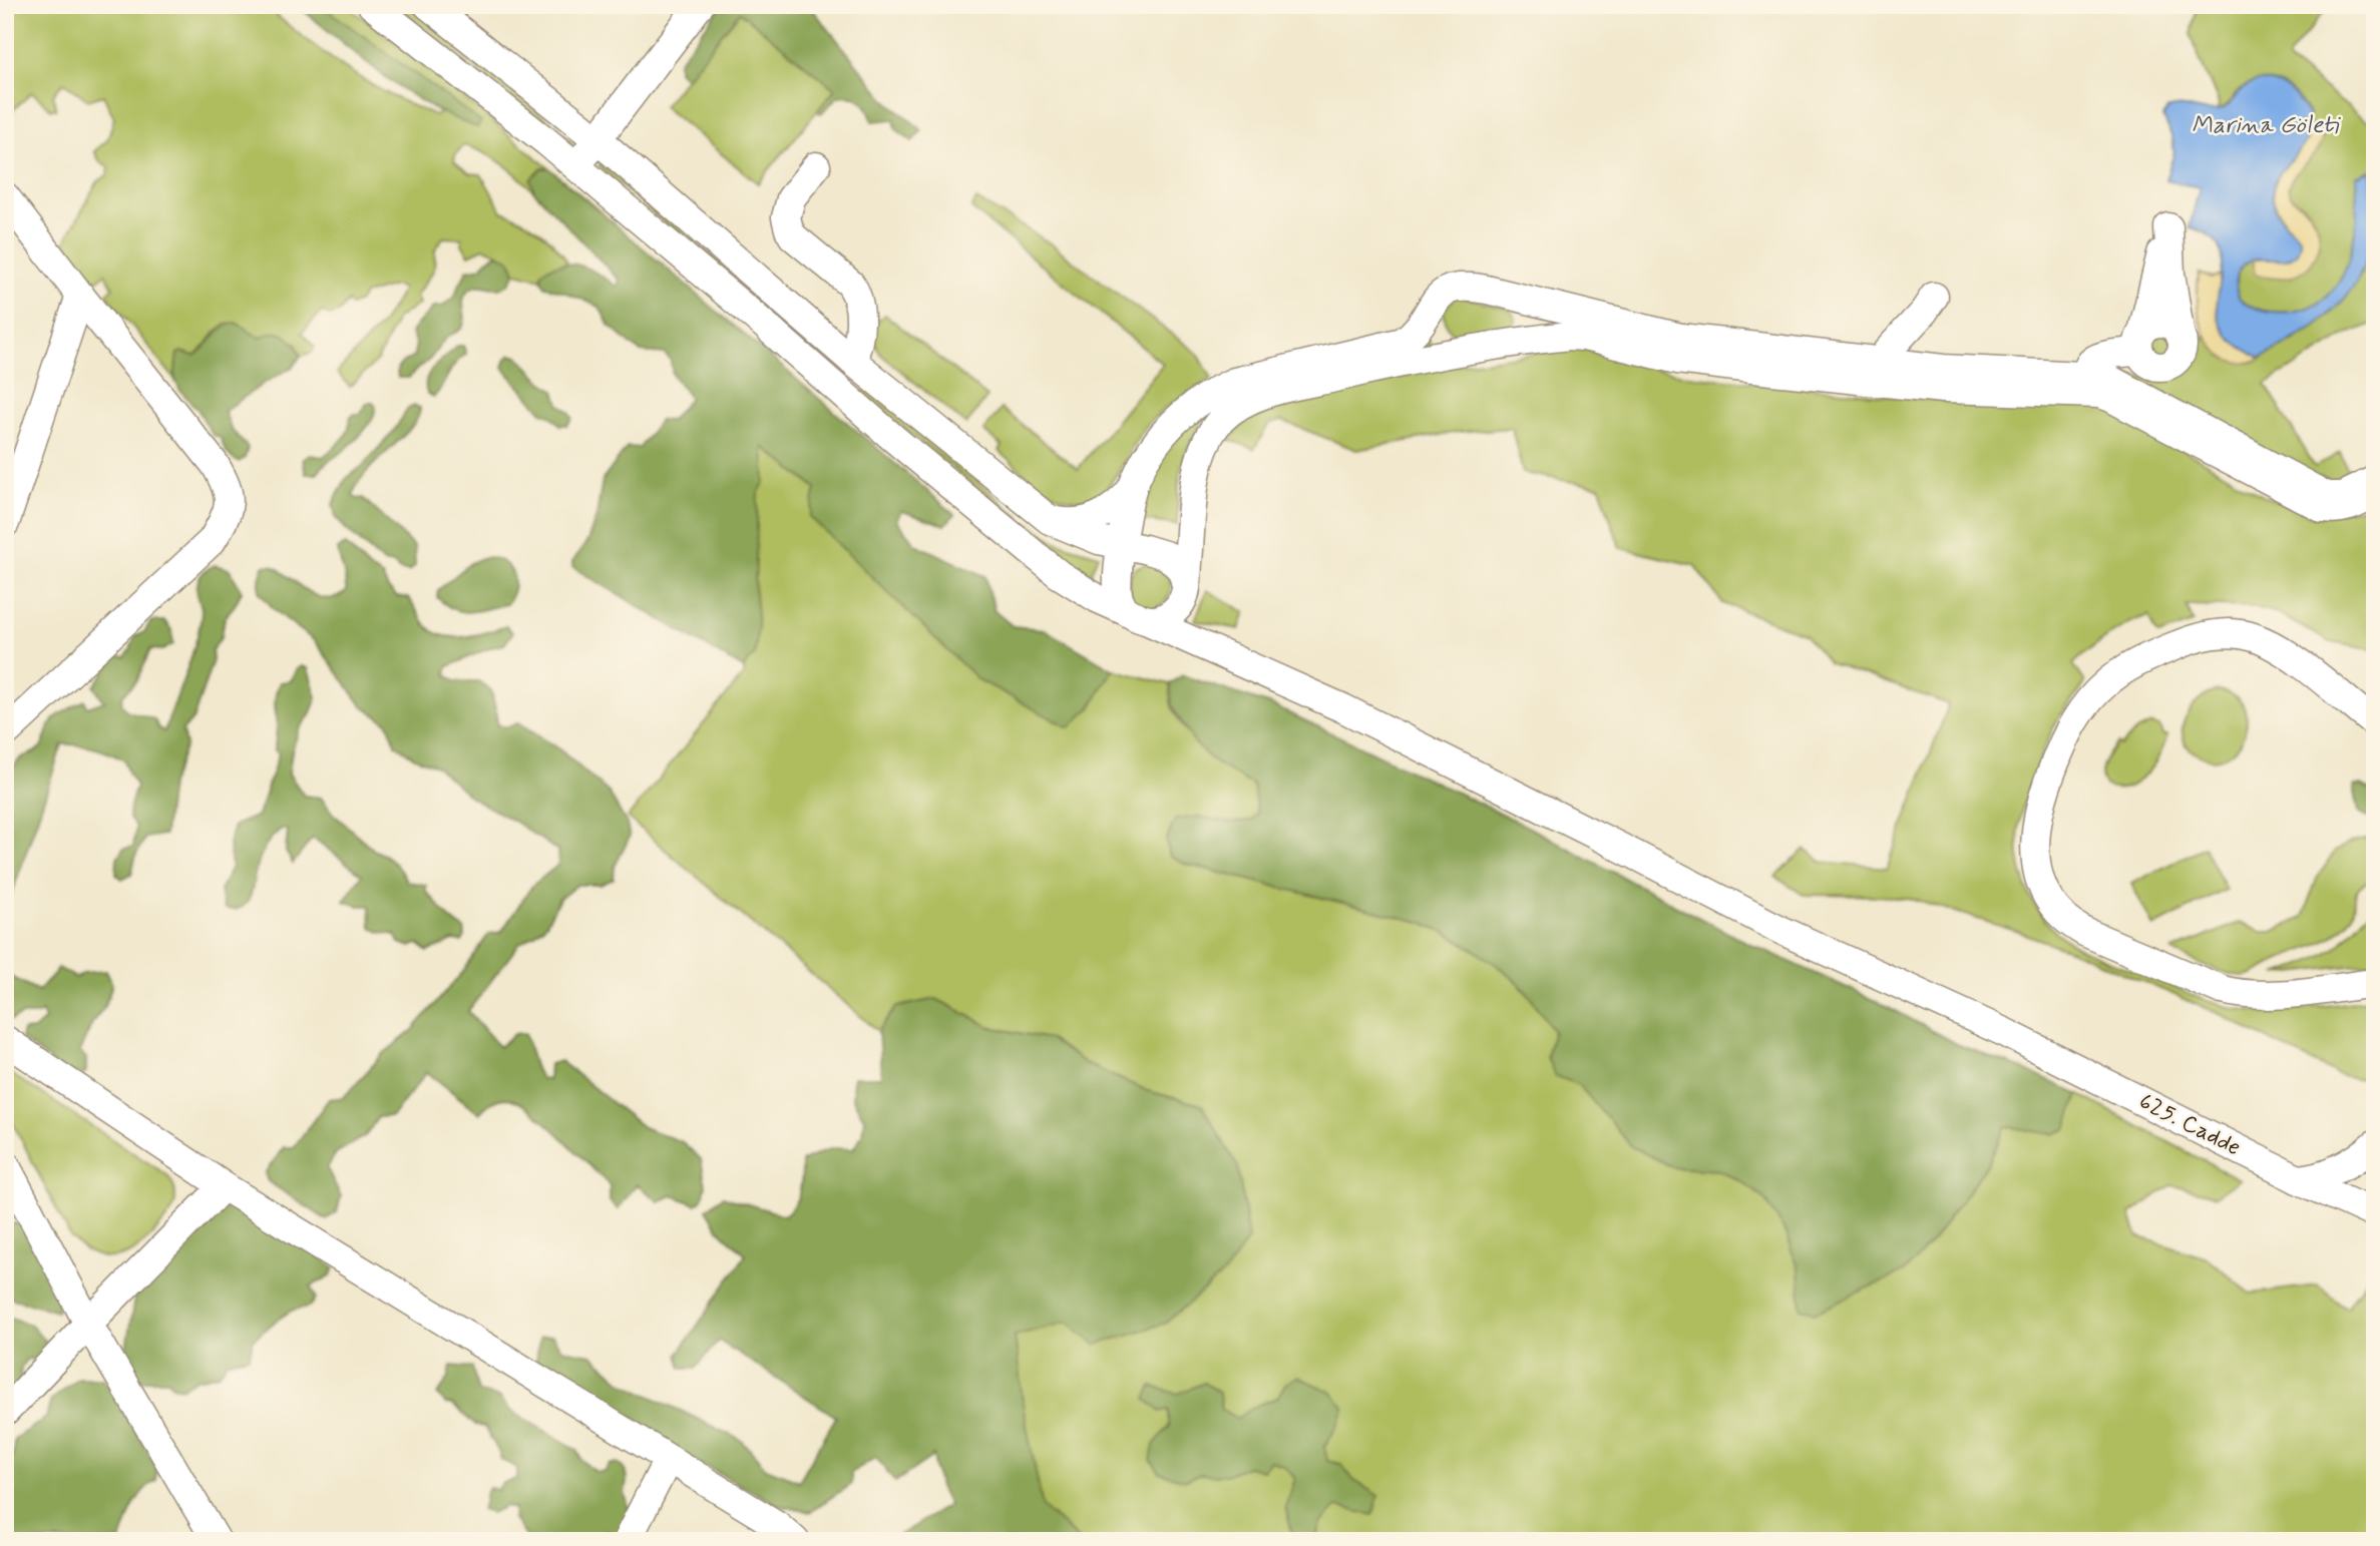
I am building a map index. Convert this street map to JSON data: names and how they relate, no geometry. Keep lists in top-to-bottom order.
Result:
{
  "streets": {
    "street": ["625. Cadde"]
  },
  "water": ["Marina Göleti"]
}
